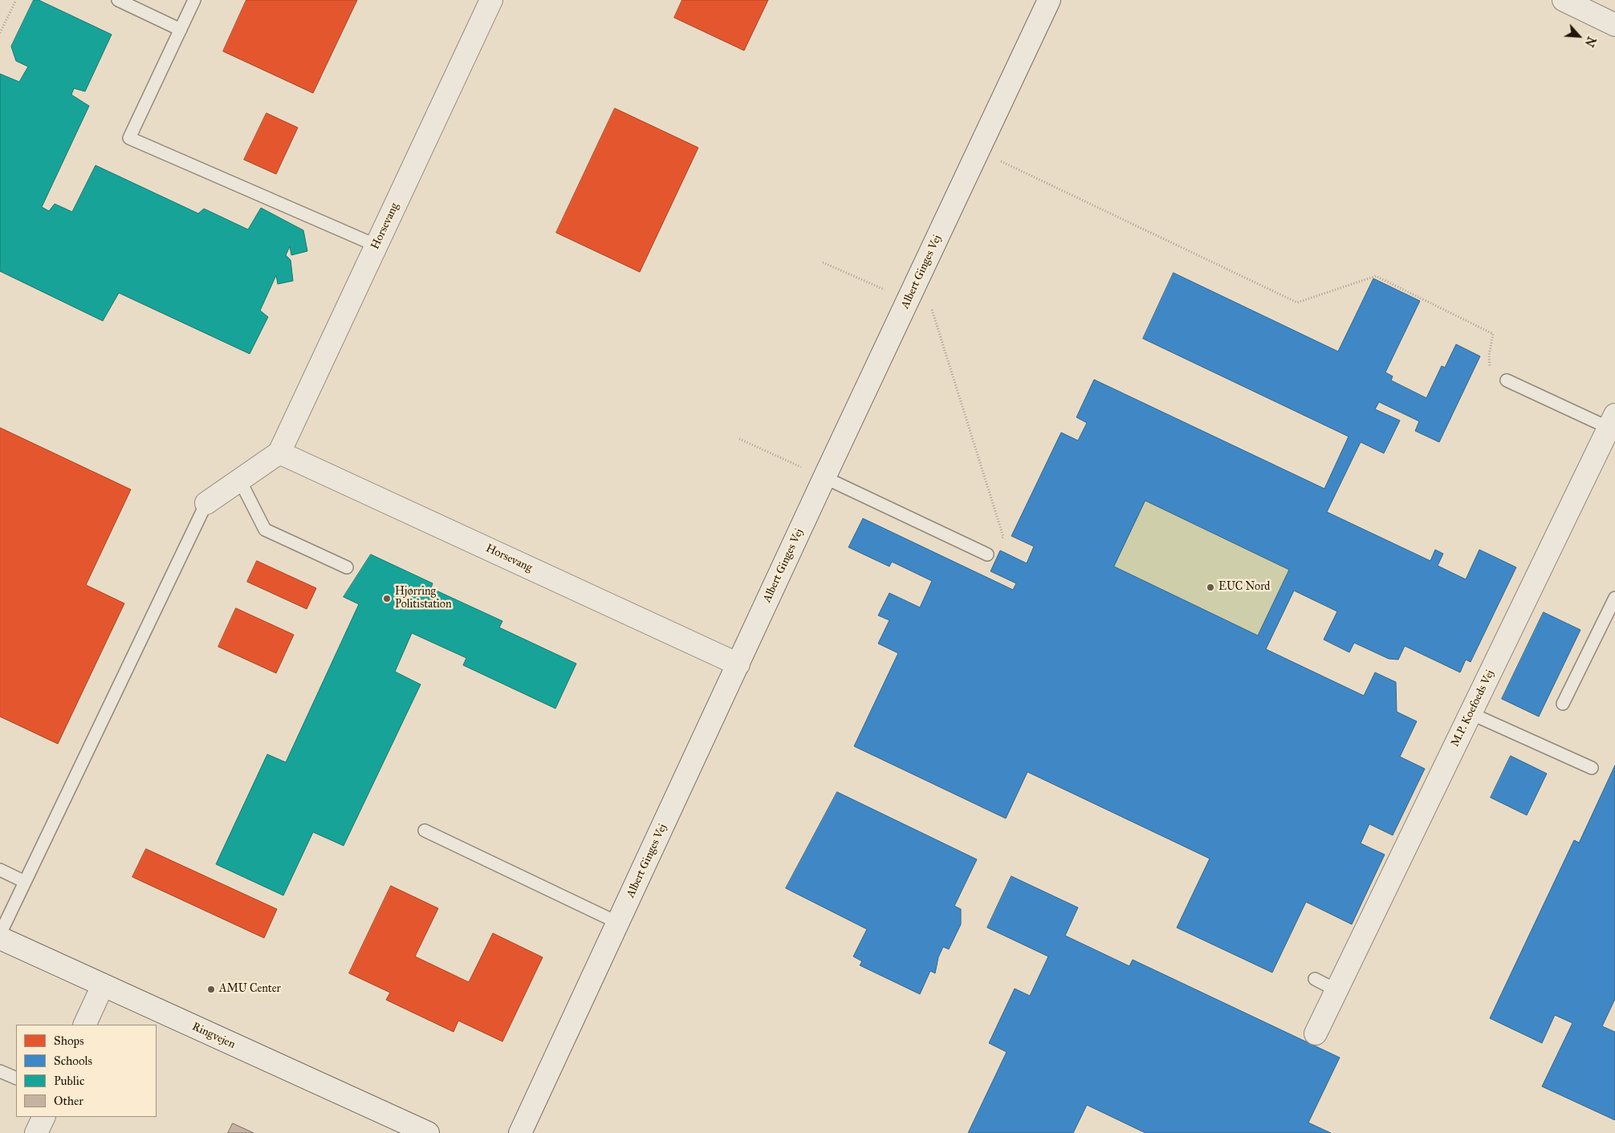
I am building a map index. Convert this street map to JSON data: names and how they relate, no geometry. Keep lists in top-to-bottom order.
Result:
{
  "streets": {
    "street": [
      "Horsevang",
      "Albert Ginges Vej",
      "M.P. Koefoeds Vej",
      "Ringvejen"
    ]
  },
  "crossings": [
    ["Horsevang", "Albert Ginges Vej"]
  ],
  "places": ["EUC Nord", "Hjørring Politistation", "AMU Center"],
  "legend": [
    "Shops",
    "Schools",
    "Public",
    "Other"
  ],
  "north": "bottom right"
}
